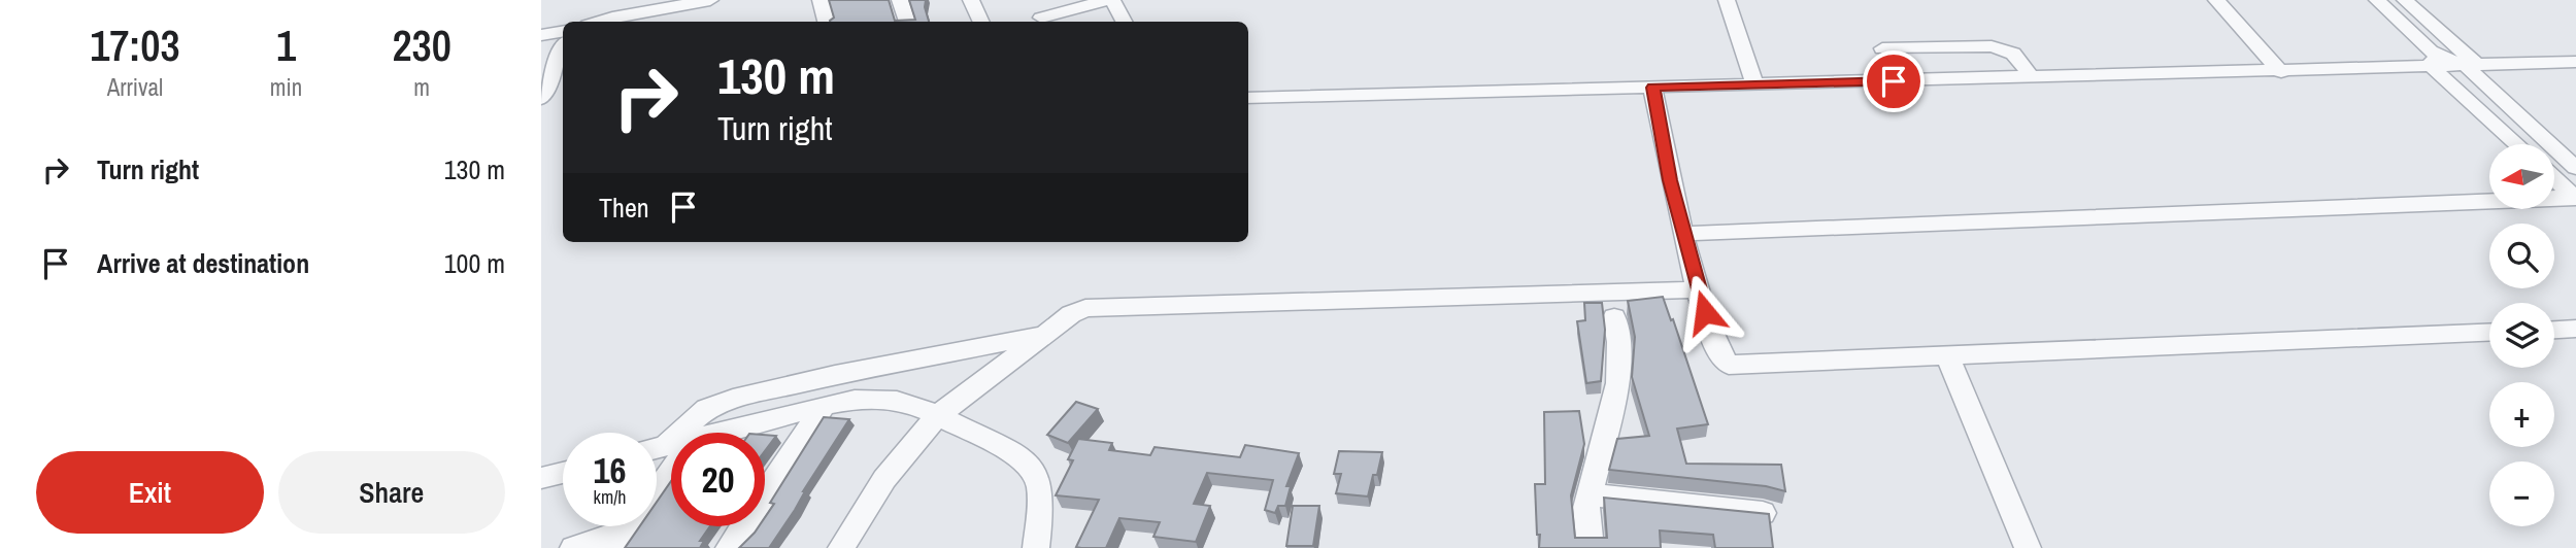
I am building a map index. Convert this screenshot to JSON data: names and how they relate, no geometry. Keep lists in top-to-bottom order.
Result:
{
  "north": "left",
  "page": {
    "eta": [
      "17:03",
      "Arrival",
      "1",
      "min",
      "230",
      "m"
    ],
    "turn": ["130 m", "Turn right"],
    "list": [
      {
        "name": "Turn right",
        "value": "130 m"
      },
      {
        "name": "Arrive at destination",
        "value": "100 m"
      }
    ],
    "map_buttons": ["+", "−"],
    "then": "Then",
    "speed": "16 km/h",
    "limit": "20",
    "buttons": ["Exit", "Share"]
  }
}
